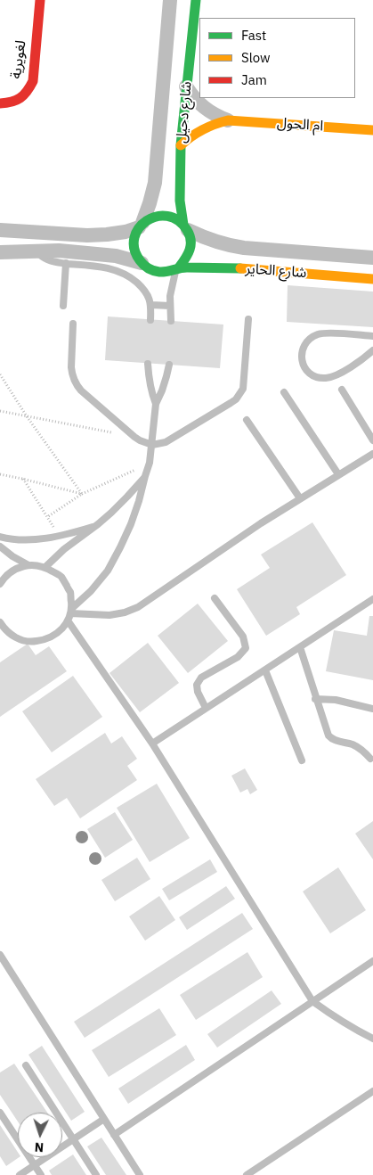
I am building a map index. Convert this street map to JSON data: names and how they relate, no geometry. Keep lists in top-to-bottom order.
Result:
{
  "streets": {
    "street": [
      "لغويرية",
      "شارع دحيل",
      "ام الحول",
      "شارع الحاير"
    ]
  },
  "crossings": [
    ["شارع دحيل", "ام الحول"],
    ["شارع دحيل", "شارع الحاير"]
  ],
  "legend": ["Fast", "Slow", "Jam"],
  "north": "bottom"
}
